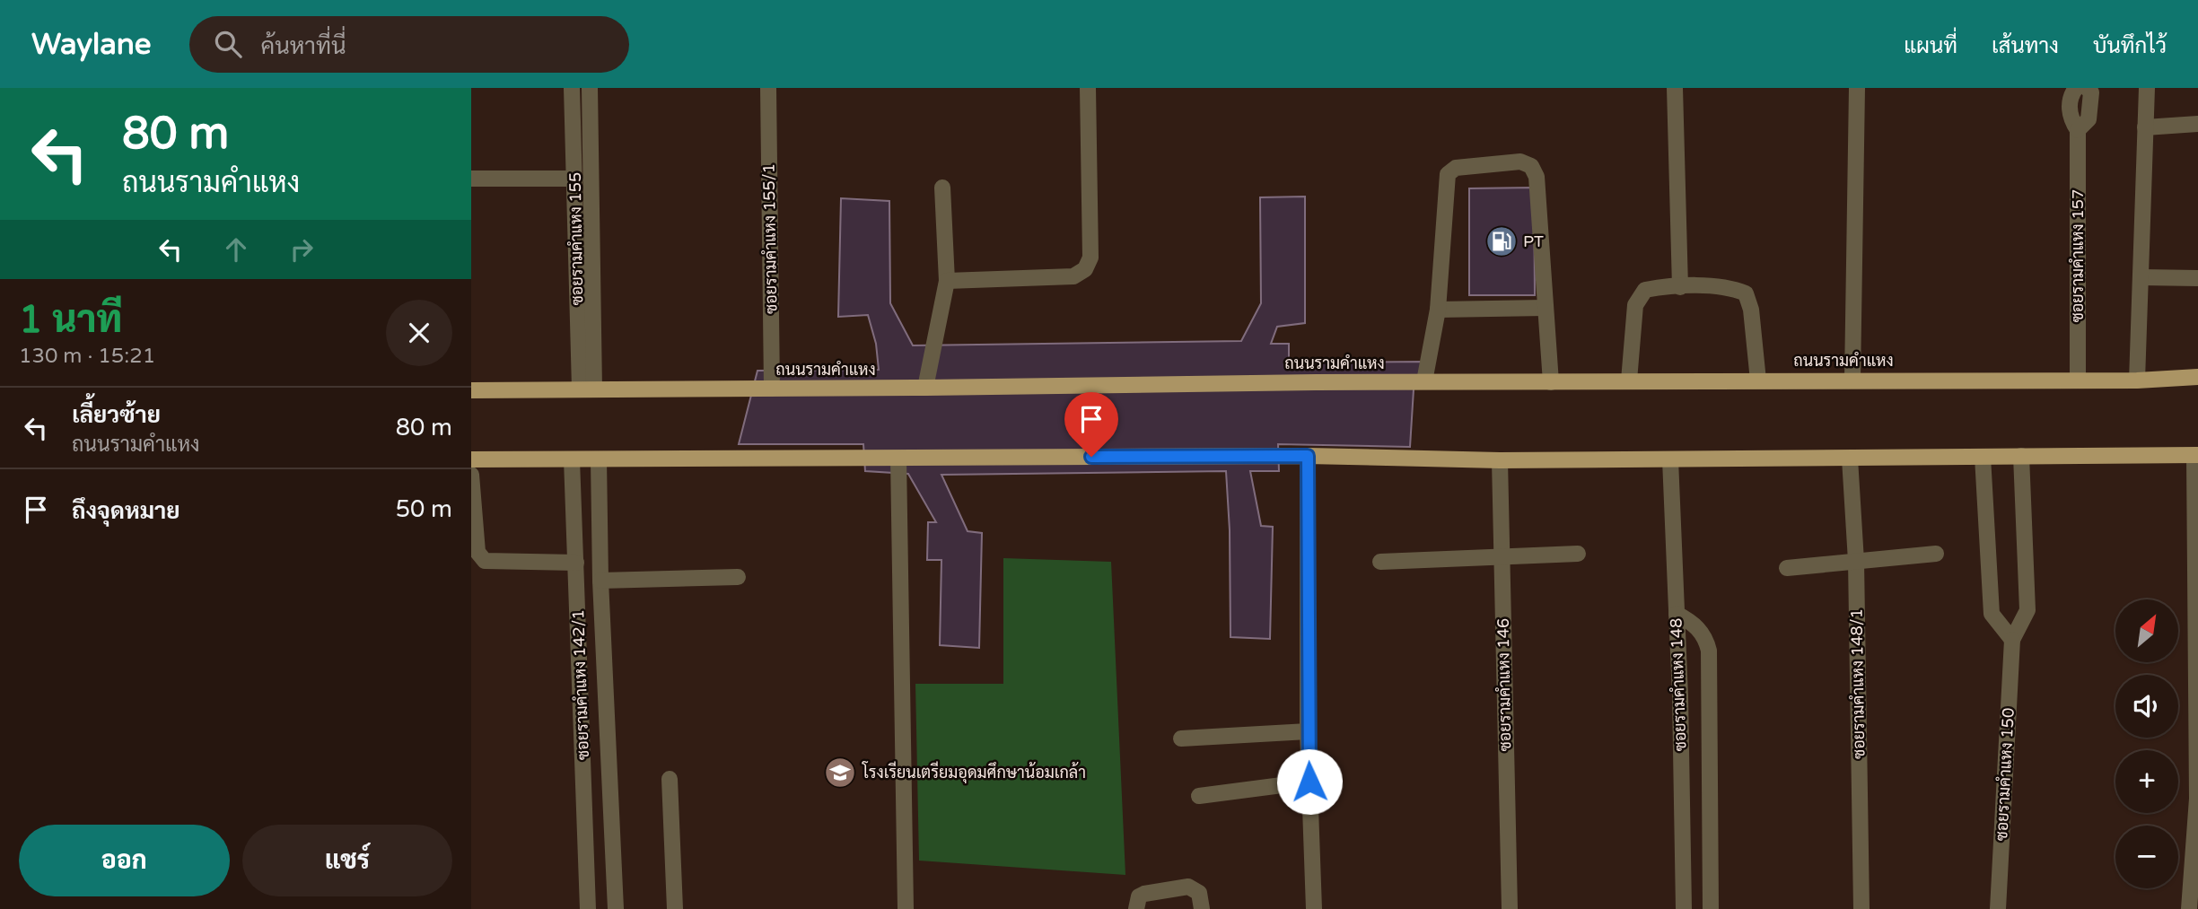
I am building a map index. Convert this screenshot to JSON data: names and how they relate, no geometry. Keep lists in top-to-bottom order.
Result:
{
  "streets": {
    "main road": ["ถนนรามคำแหง"],
    "street": [
      "ซอยรามคำแหง 155",
      "ซอยรามคำแหง 155/1",
      "ซอยรามคำแหง 157",
      "ซอยรามคำแหง 148/1",
      "ซอยรามคำแหง 142/1",
      "ซอยรามคำแหง 146",
      "ซอยรามคำแหง 148",
      "ซอยรามคำแหง 150"
    ]
  },
  "crossings": [
    ["ซอยรามคำแหง 155", "ถนนรามคำแหง"],
    ["ซอยรามคำแหง 155/1", "ถนนรามคำแหง"],
    ["ซอยรามคำแหง 157", "ถนนรามคำแหง"]
  ],
  "places": {
    "fuel station": ["PT"],
    "school or university": ["โรงเรียนเตรียมอุดมศึกษาน้อมเกล้า"]
  },
  "north": "top right",
  "page": {
    "header": "Waylane",
    "search": "ค้นหาที่นี่",
    "nav": ["แผนที่", "เส้นทาง", "บันทึกไว้"],
    "turn": ["80 m", "ถนนรามคำแหง"],
    "heading": ["1 นาที", "130 m · 15:21"],
    "list": [
      {
        "name": "เลี้ยวซ้าย",
        "note": "ถนนรามคำแหง",
        "value": "80 m"
      },
      {
        "name": "ถึงจุดหมาย",
        "value": "50 m"
      }
    ],
    "map_buttons": ["+", "−"],
    "buttons": ["ออก", "แชร์"]
  }
}
